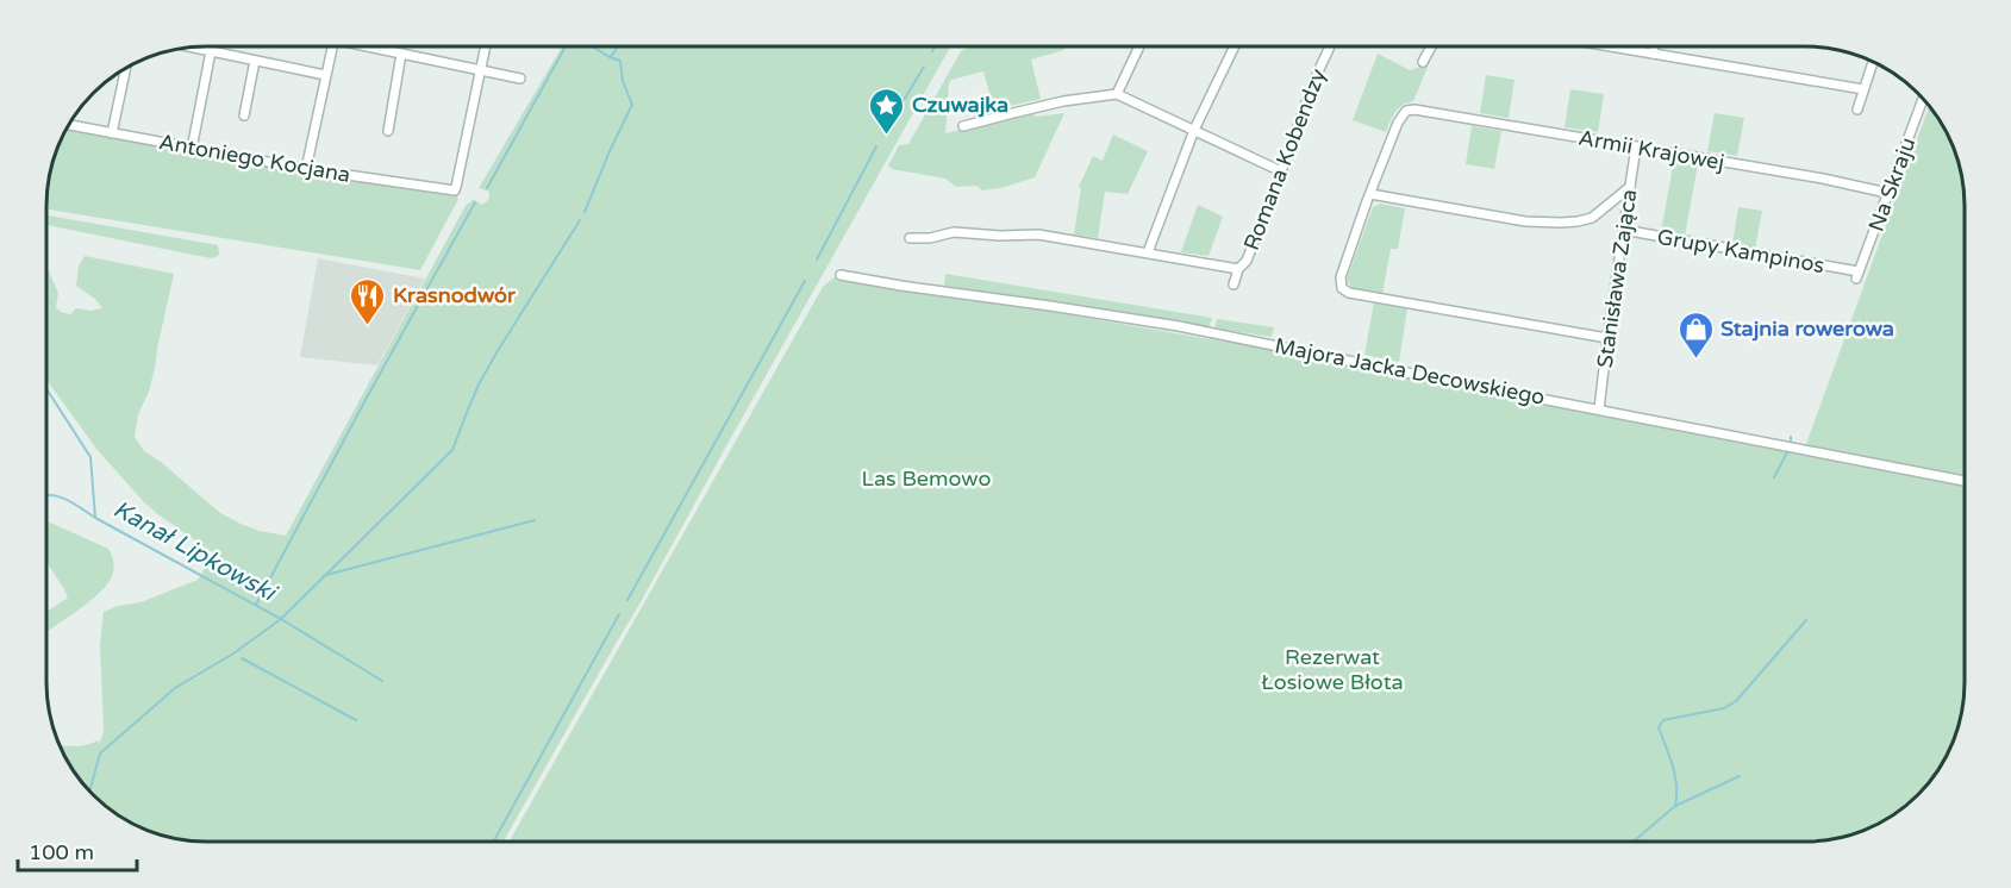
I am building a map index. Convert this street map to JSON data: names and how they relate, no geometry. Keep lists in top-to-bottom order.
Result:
{
  "streets": {
    "street": [
      "Armii Krajowej",
      "Antoniego Kocjana",
      "Romana Kobendzy",
      "Na Skraju",
      "Grupy Kampinos",
      "Stanisława Zająca",
      "Majora Jacka Decowskiego"
    ]
  },
  "crossings": [
    ["Armii Krajowej", "Na Skraju"],
    ["Armii Krajowej", "Stanisława Zająca"],
    ["Na Skraju", "Grupy Kampinos"],
    ["Grupy Kampinos", "Stanisława Zająca"],
    ["Stanisława Zająca", "Majora Jacka Decowskiego"]
  ],
  "water": ["Kanał Lipkowski"],
  "parks": ["Las Bemowo", "Rezerwat Łosiowe Błota"],
  "places": {
    "place": ["Czuwajka"],
    "restaurant": ["Krasnodwór"],
    "shop": ["Stajnia rowerowa"]
  },
  "scale_bar": "100 m"
}
